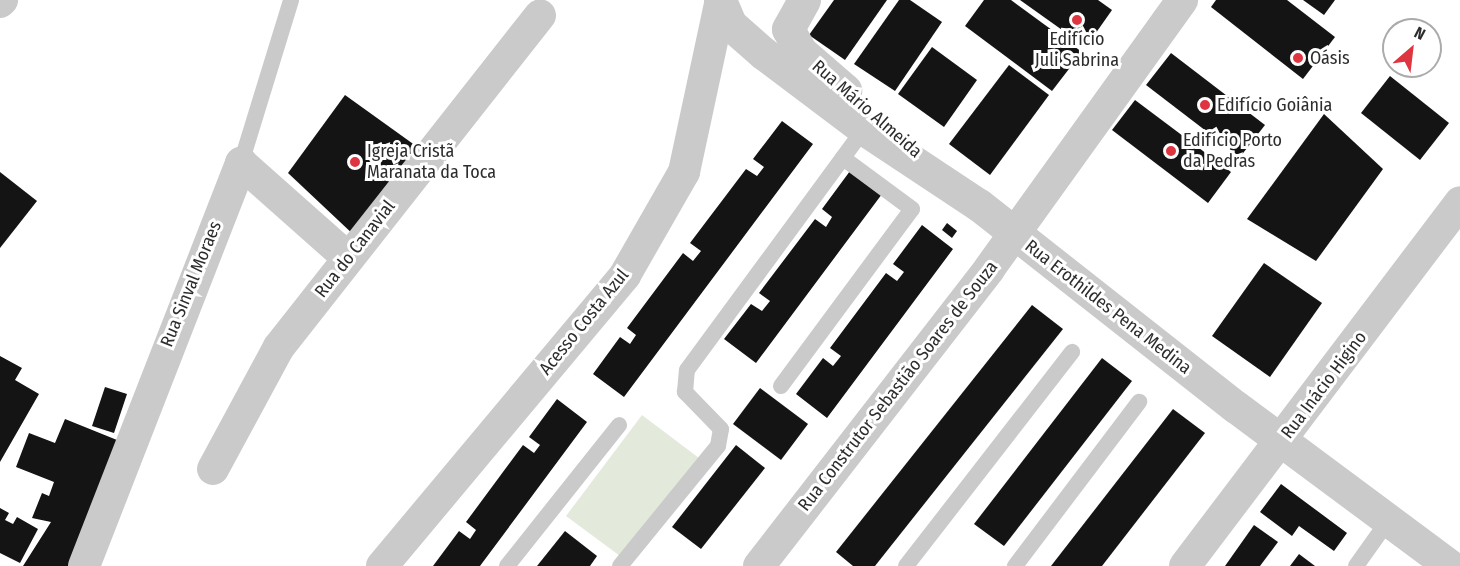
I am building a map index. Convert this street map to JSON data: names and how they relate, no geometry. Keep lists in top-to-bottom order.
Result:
{
  "streets": {
    "street": [
      "Rua Mário Almeida",
      "Rua do Canavial",
      "Rua Sinval Moraes",
      "Rua Erothildes Pena Medina",
      "Acesso Costa Azul",
      "Rua Inácio Higino",
      "Rua Construtor Sebastião Soares de Souza"
    ]
  },
  "crossings": [
    ["Rua Mário Almeida", "Rua Erothildes Pena Medina"],
    ["Rua Erothildes Pena Medina", "Acesso Costa Azul"],
    ["Rua Erothildes Pena Medina", "Rua Inácio Higino"],
    ["Rua Erothildes Pena Medina", "Rua Construtor Sebastião Soares de Souza"]
  ],
  "places": [
    "Edifício Juli Sabrina",
    "Oásis",
    "Edifício Goiânia",
    "Edifício Porto da Pedras",
    "Igreja Cristã Maranata da Toca"
  ],
  "north": "top right"
}
